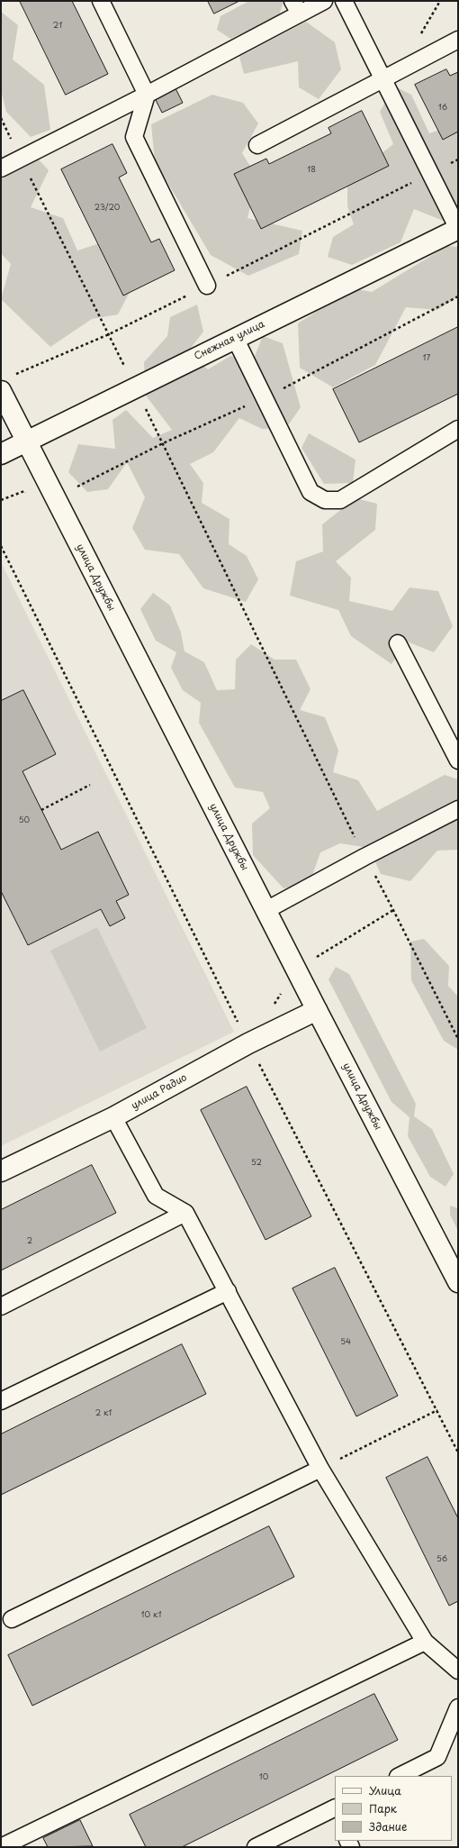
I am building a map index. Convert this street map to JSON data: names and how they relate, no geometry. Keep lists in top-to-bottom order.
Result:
{
  "streets": {
    "street": ["Снежная улица", "улица Дружбы", "улица Радио"]
  },
  "crossings": [
    ["Снежная улица", "улица Дружбы"],
    ["улица Дружбы", "улица Радио"]
  ],
  "house_numbers": [
    "21",
    "16",
    "18",
    "23/20",
    "17",
    "50",
    "52",
    "2",
    "54",
    "2 к1",
    "56",
    "10 к1",
    "10"
  ],
  "legend": ["Улица", "Парк", "Здание"]
}
